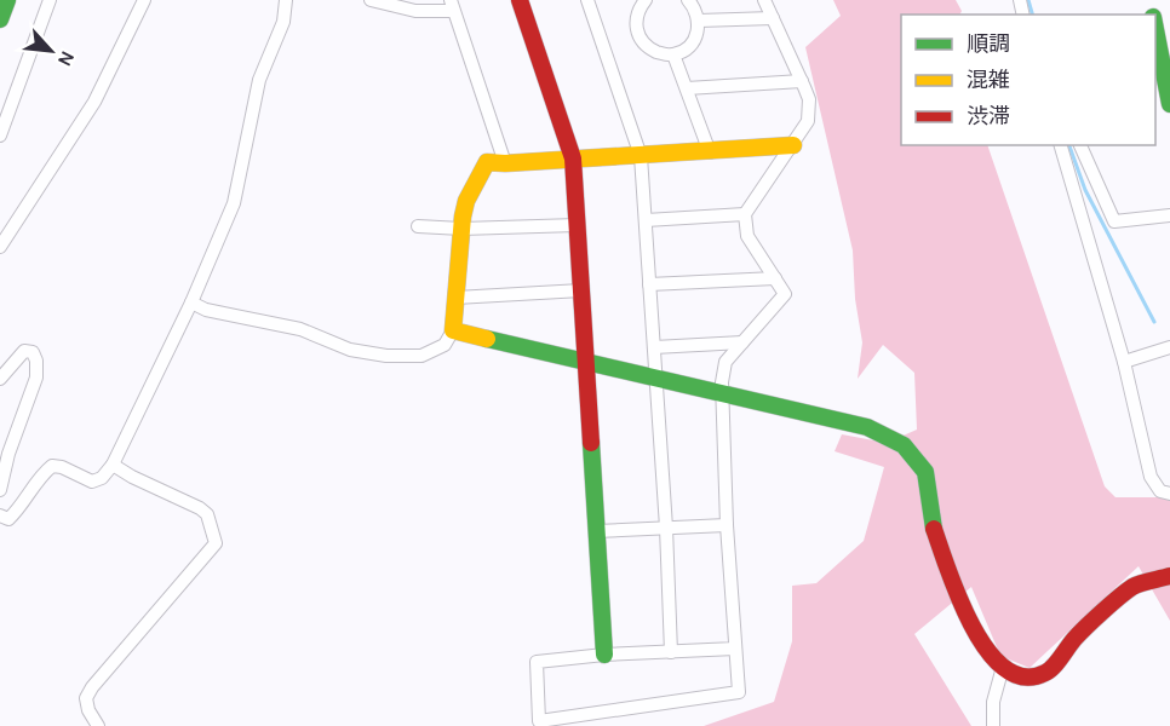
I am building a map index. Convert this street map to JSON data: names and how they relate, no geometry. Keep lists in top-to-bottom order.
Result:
{
  "legend": ["順調", "混雑", "渋滞"],
  "north": "bottom right"
}
